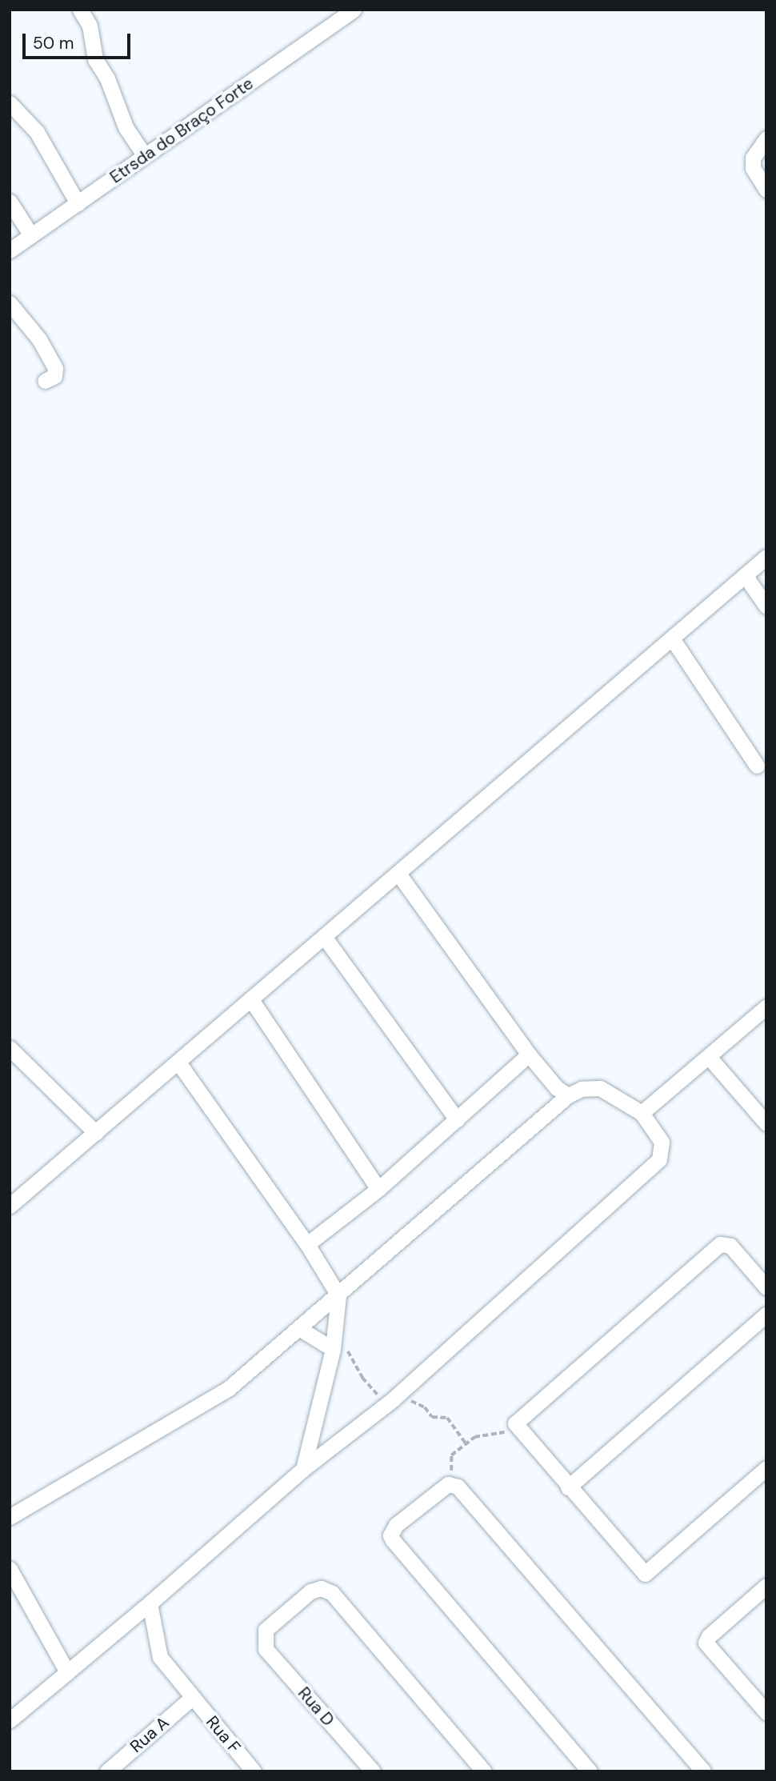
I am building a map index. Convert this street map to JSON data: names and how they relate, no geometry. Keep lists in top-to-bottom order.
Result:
{
  "streets": {
    "street": [
      "Etrsda do Braço Forte",
      "Rua D",
      "Rua A",
      "Rua F"
    ]
  },
  "crossings": [
    ["Rua A", "Rua F"]
  ],
  "scale_bar": "50 m"
}
